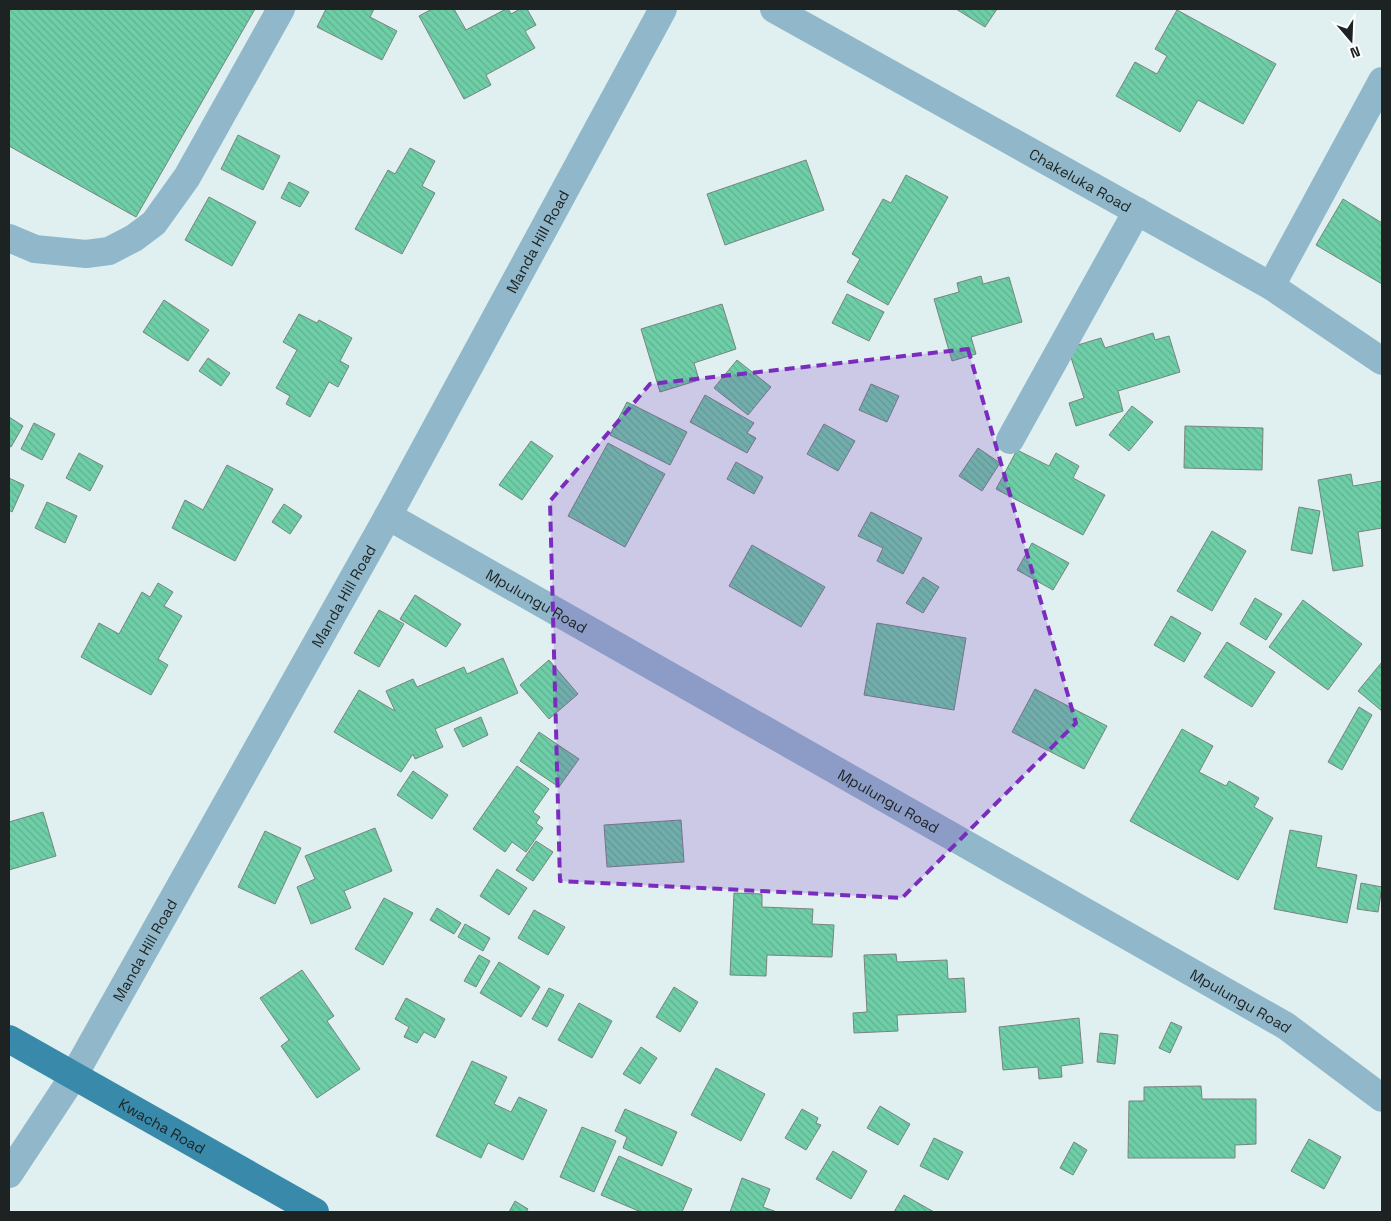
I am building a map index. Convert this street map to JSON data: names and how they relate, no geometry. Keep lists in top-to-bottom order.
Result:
{
  "streets": {
    "main road": ["Kwacha Road"],
    "street": ["Chakeluka Road", "Manda Hill Road", "Mpulungu Road"]
  },
  "crossings": [
    ["Manda Hill Road", "Mpulungu Road"],
    ["Manda Hill Road", "Kwacha Road"]
  ],
  "north": "bottom"
}
